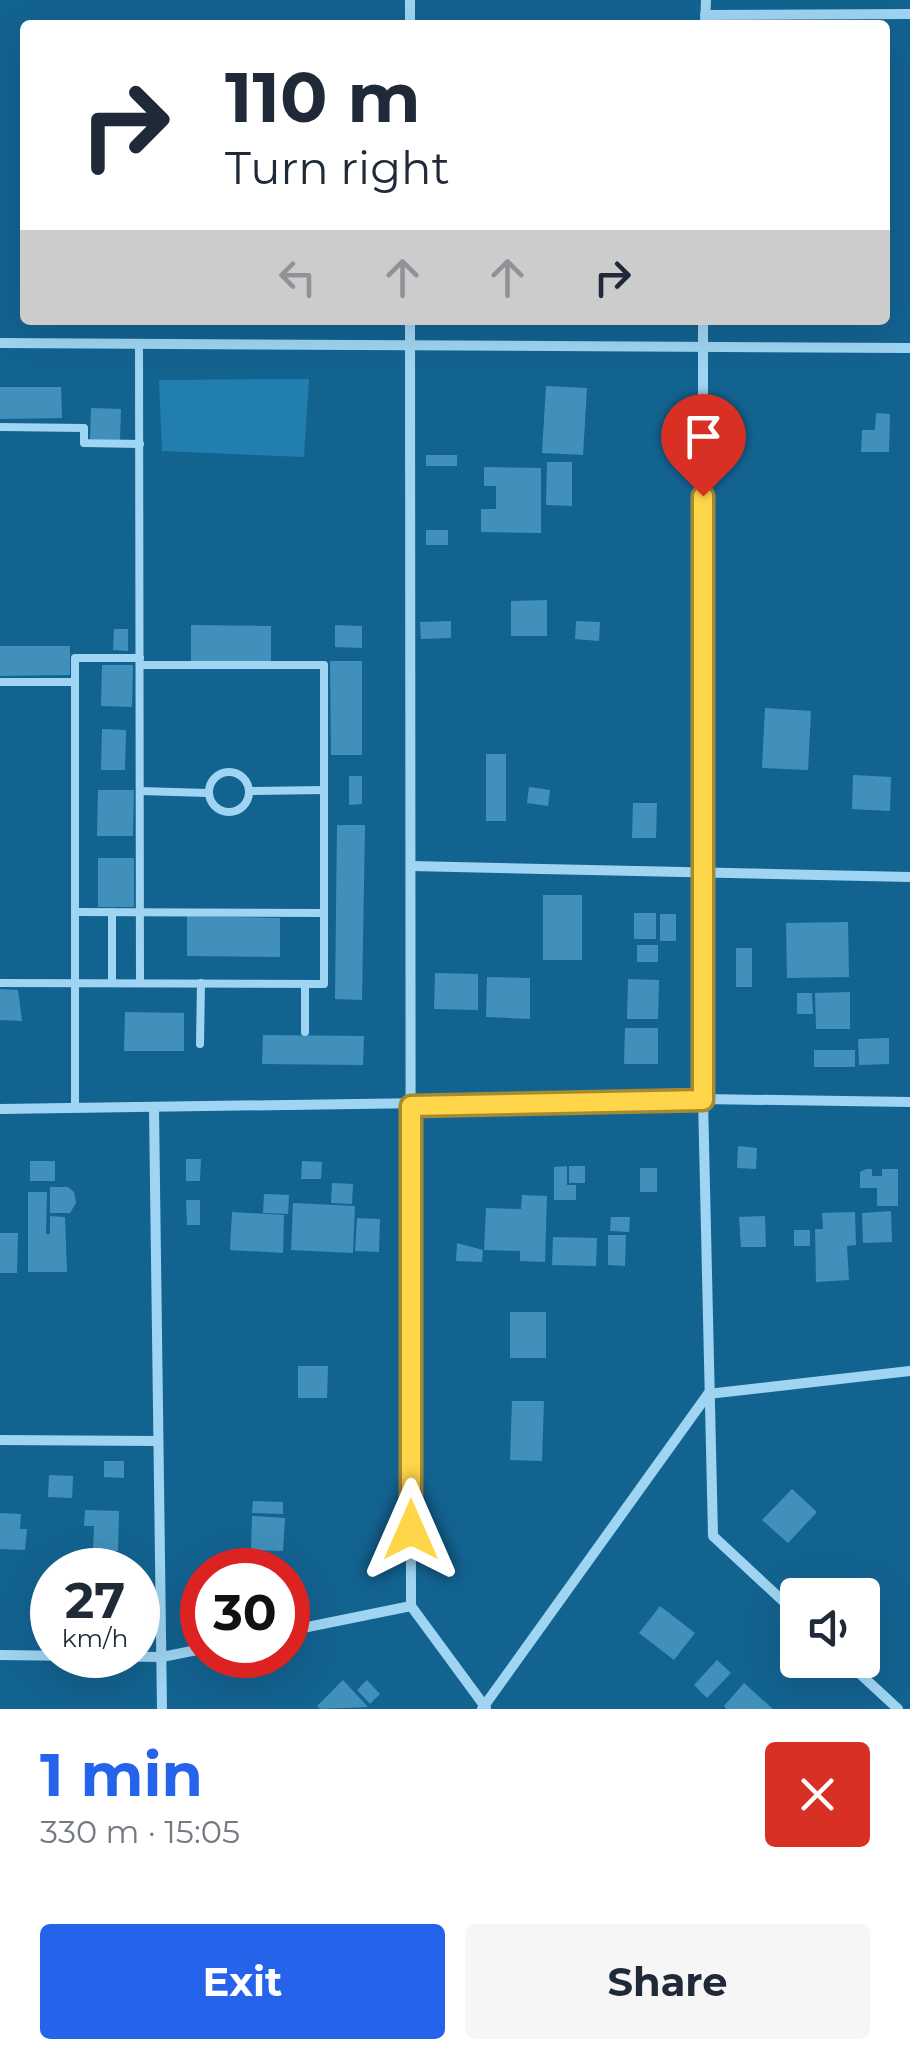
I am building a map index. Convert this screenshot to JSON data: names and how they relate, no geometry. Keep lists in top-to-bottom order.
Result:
{
  "page": {
    "turn": ["110 m", "Turn right"],
    "speed": "27 km/h",
    "limit": "30",
    "heading": ["1 min", "330 m · 15:05"],
    "buttons": ["Exit", "Share"]
  }
}
